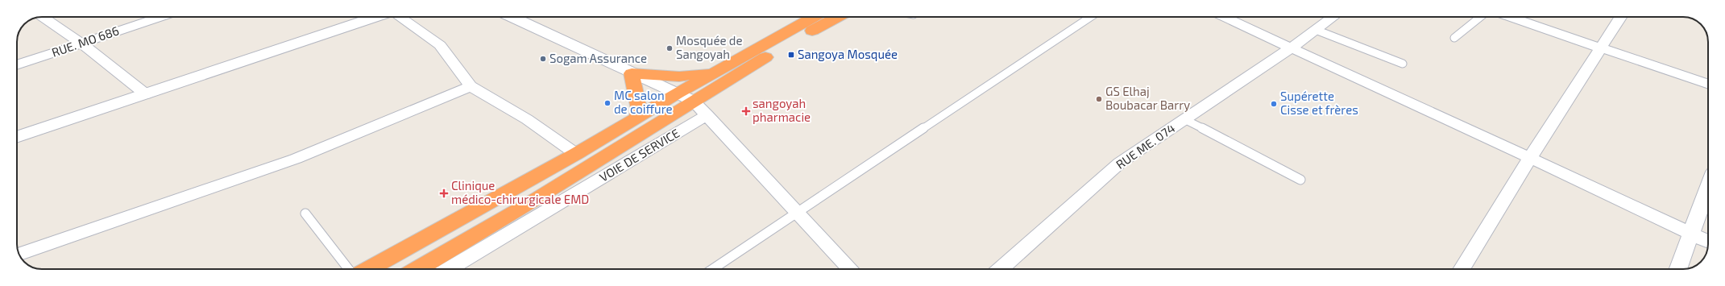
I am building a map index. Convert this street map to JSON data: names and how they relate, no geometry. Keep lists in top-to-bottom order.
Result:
{
  "streets": {
    "street": ["RUE. MO 686", "RUE ME. 074", "VOIE DE SERVICE"]
  },
  "places": {
    "other": [
      "Mosquée de Sangoyah",
      "Sogam Assurance",
      "GS Elhaj Boubacar Barry",
      "MC salon de coiffure",
      "Supérette Cisse et frères"
    ],
    "transit": ["Sangoya Mosquée"],
    "health": ["sangoyah pharmacie", "Clinique médico-chirurgicale EMD"]
  }
}
